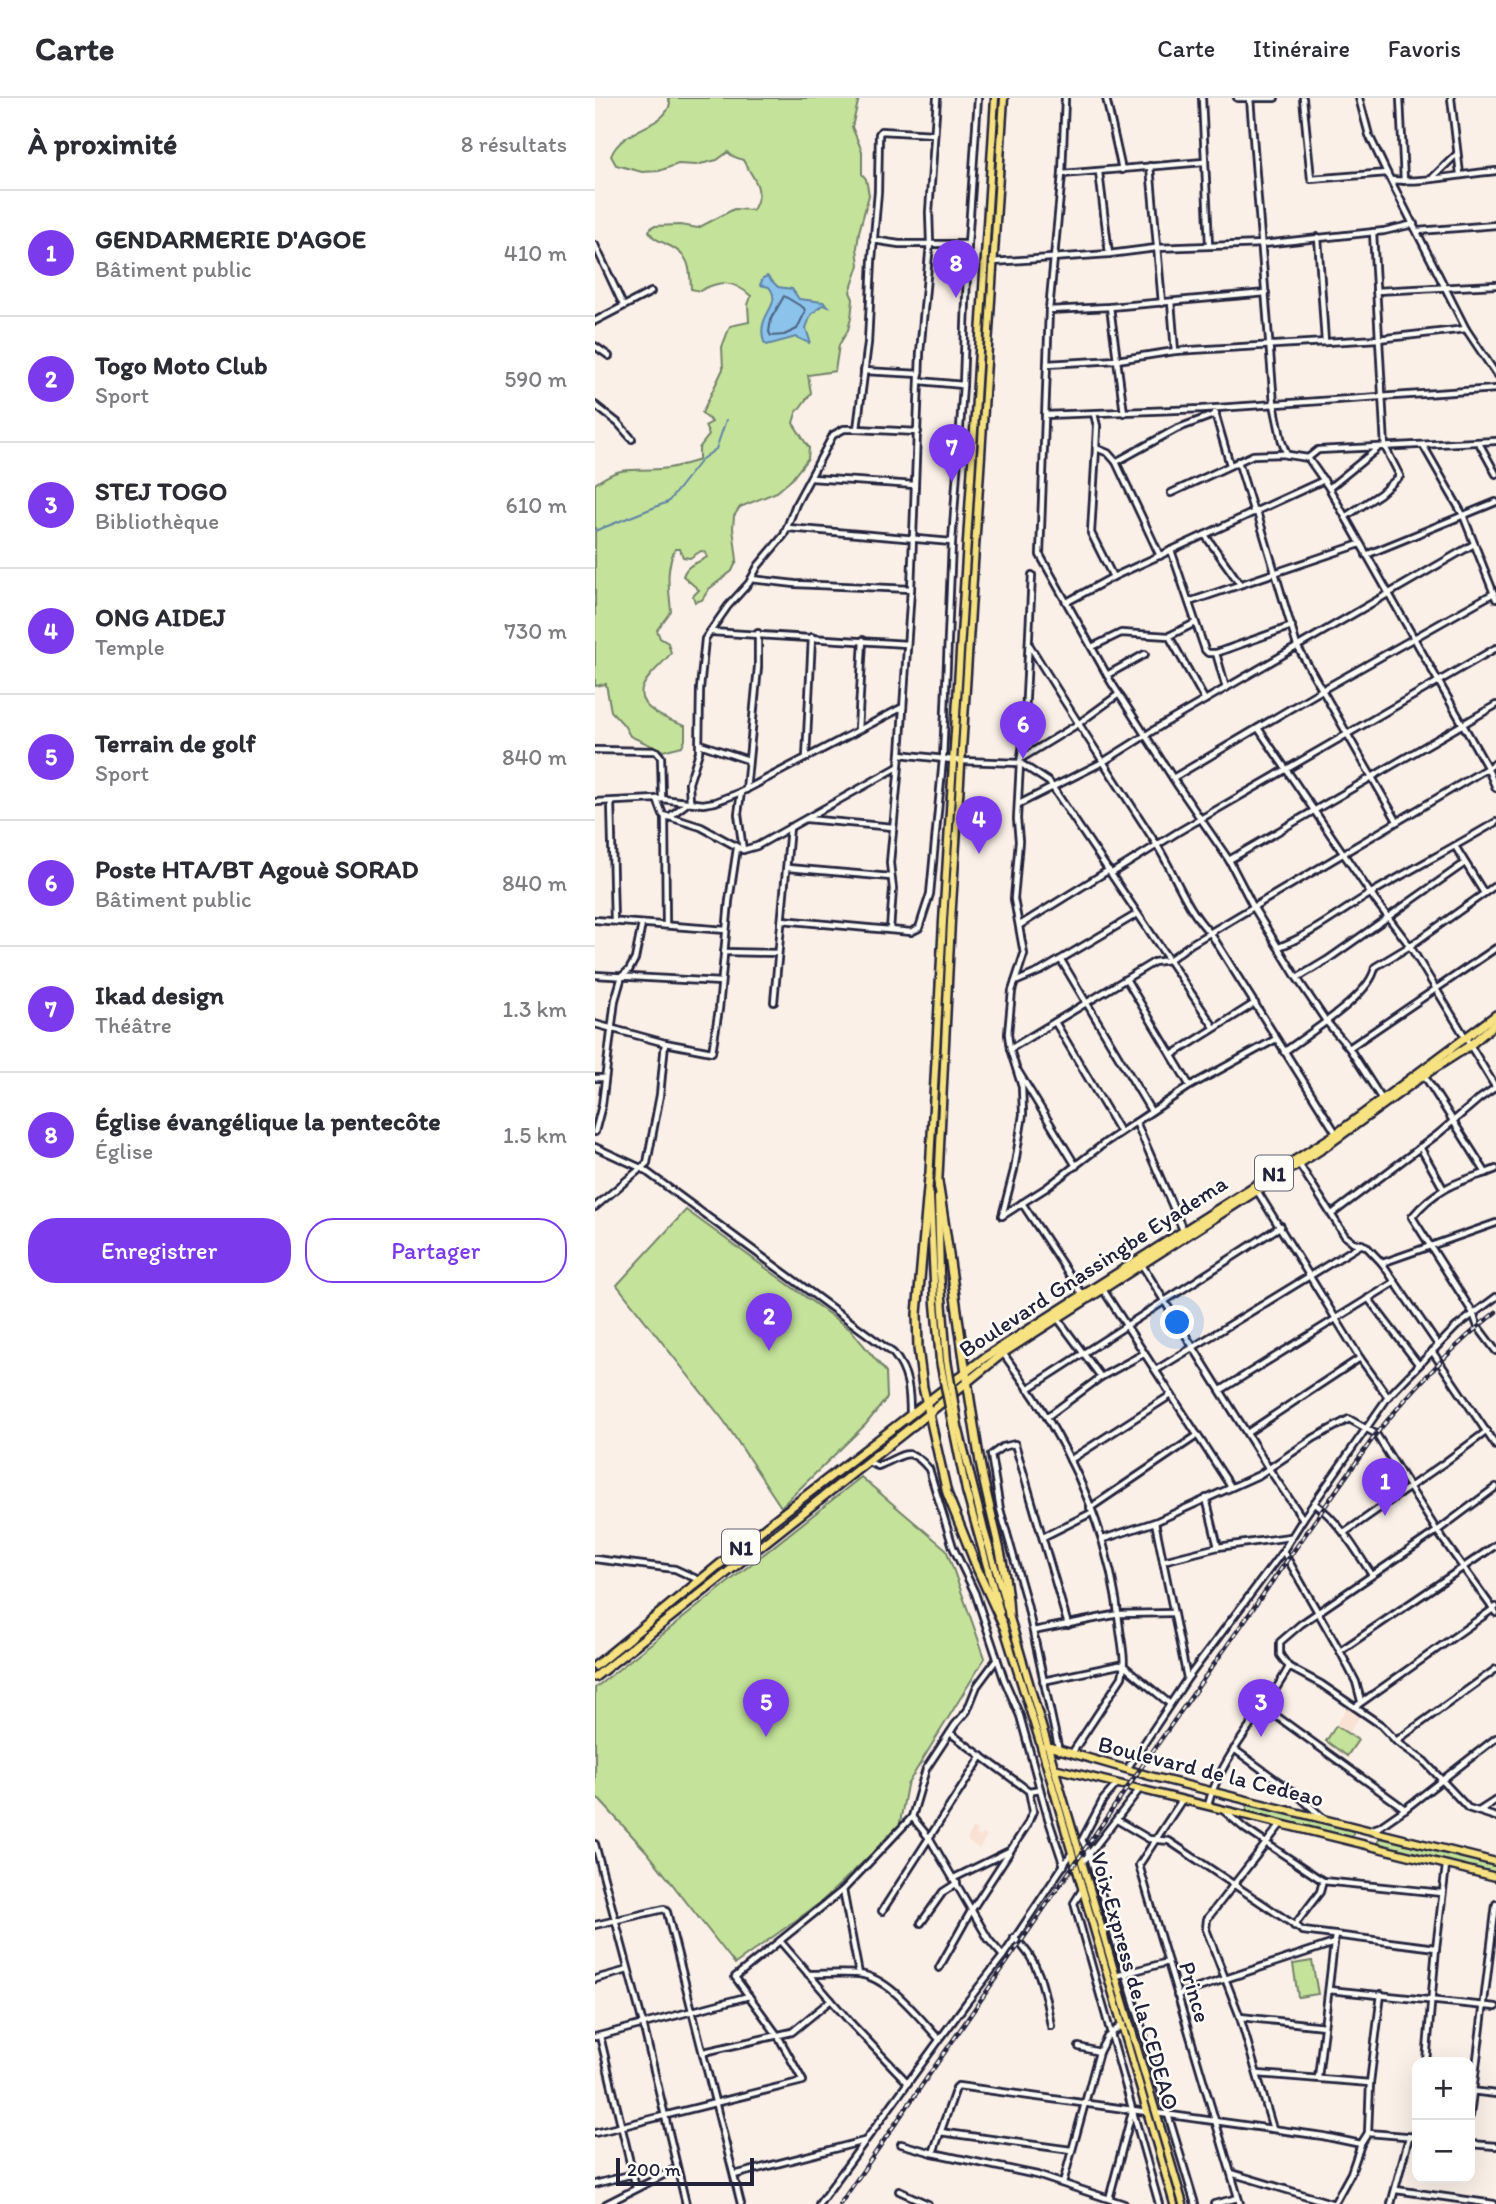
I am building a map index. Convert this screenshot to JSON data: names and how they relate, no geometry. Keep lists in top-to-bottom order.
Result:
{
  "streets": {
    "highway": ["N1", "Boulevard Gnassingbe Eyadema"],
    "main road": ["Boulevard de la Cedeao", "Voix Express de la CEDEAO"],
    "street": ["Prince"]
  },
  "crossings": [
    ["N1", "Boulevard Gnassingbe Eyadema"],
    ["Boulevard de la Cedeao", "Voix Express de la CEDEAO"],
    ["Boulevard de la Cedeao", "Prince"]
  ],
  "scale_bar": "200 m",
  "page": {
    "header": "Carte",
    "nav": ["Carte", "Itinéraire", "Favoris"],
    "heading": ["À proximité", "8 résultats"],
    "list": [
      {
        "mark": "1",
        "name": "GENDARMERIE D'AGOE",
        "note": "Bâtiment public",
        "value": "410 m"
      },
      {
        "mark": "2",
        "name": "Togo Moto Club",
        "note": "Sport",
        "value": "590 m"
      },
      {
        "mark": "3",
        "name": "STEJ TOGO",
        "note": "Bibliothèque",
        "value": "610 m"
      },
      {
        "mark": "4",
        "name": "ONG AIDEJ",
        "note": "Temple",
        "value": "730 m"
      },
      {
        "mark": "5",
        "name": "Terrain de golf",
        "note": "Sport",
        "value": "840 m"
      },
      {
        "mark": "6",
        "name": "Poste HTA/BT Agouè SORAD",
        "note": "Bâtiment public",
        "value": "840 m"
      },
      {
        "mark": "7",
        "name": "Ikad design",
        "note": "Théâtre",
        "value": "1.3 km"
      },
      {
        "mark": "8",
        "name": "Église évangélique la pentecôte",
        "note": "Église",
        "value": "1.5 km"
      }
    ],
    "pins": [
      "8",
      "7",
      "6",
      "4",
      "2",
      "1",
      "3",
      "5"
    ],
    "buttons": ["Enregistrer", "Partager"],
    "map_buttons": ["+", "−"],
    "scale": "200 m"
  }
}
